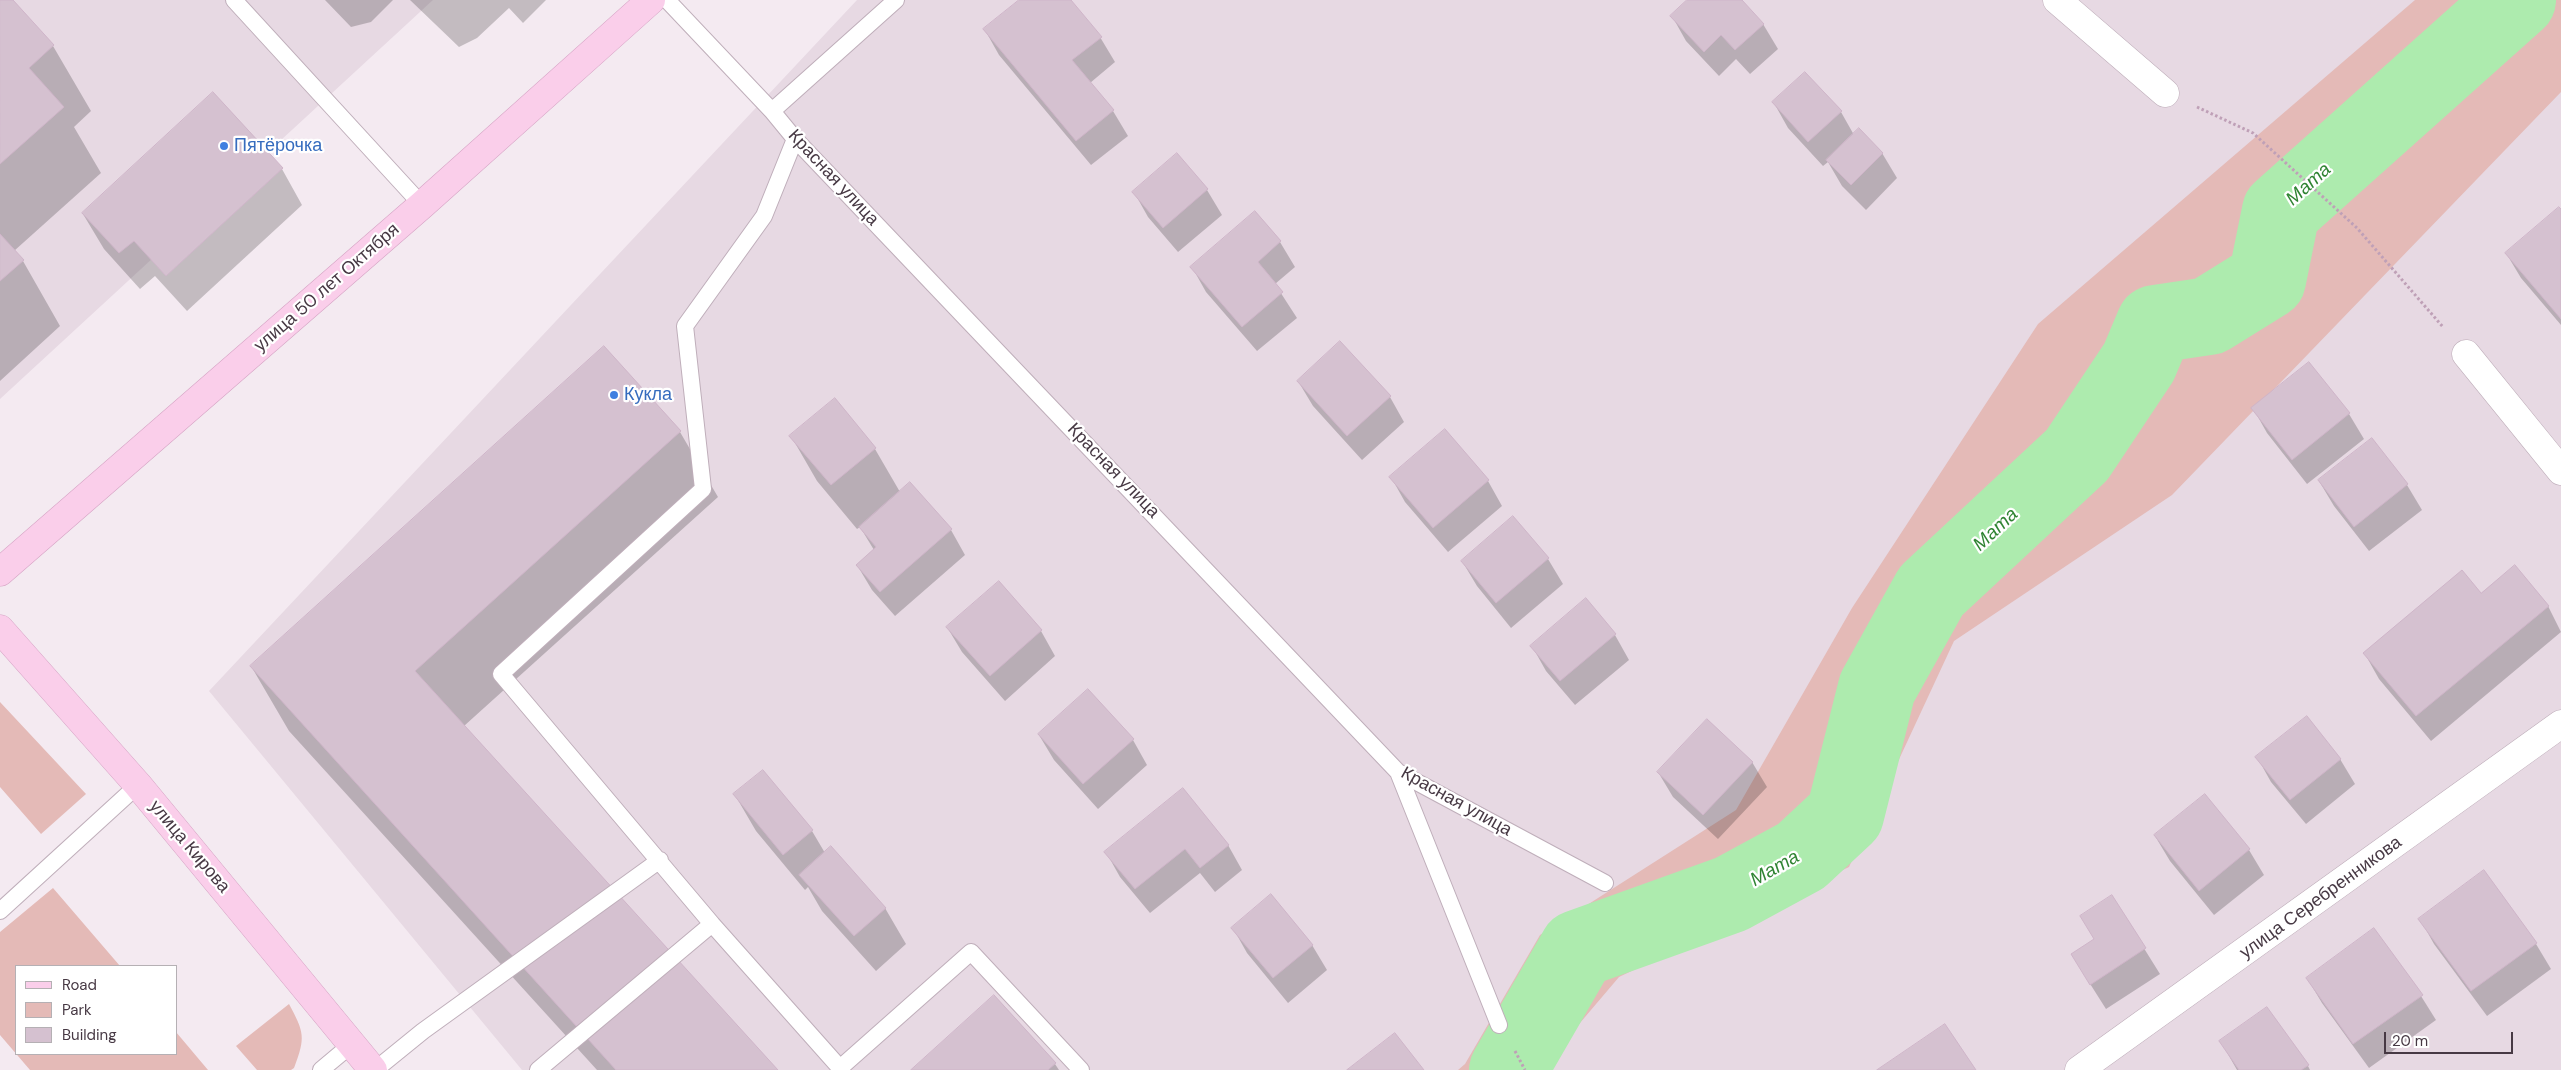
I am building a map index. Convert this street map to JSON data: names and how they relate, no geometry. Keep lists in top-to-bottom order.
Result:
{
  "streets": {
    "main road": ["улица 50 лет Октября", "улица Кирова"],
    "street": ["улица Серебренникова"],
    "lane": ["Красная улица"]
  },
  "water": ["Мата"],
  "places": ["Пятёрочка", "Кукла"],
  "legend": ["Road", "Park", "Building"],
  "scale_bar": "20 m"
}
